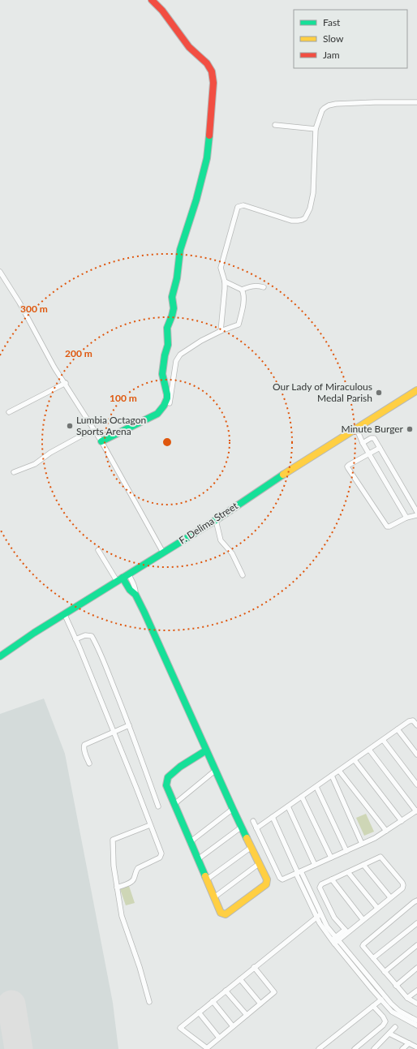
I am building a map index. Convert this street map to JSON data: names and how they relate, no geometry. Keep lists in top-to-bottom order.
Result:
{
  "streets": {
    "street": ["F. Delima Street"]
  },
  "places": ["Our Lady of Miraculous Medal Parish", "Lumbia Octagon Sports Arena", "Minute Burger"],
  "legend": ["Fast", "Slow", "Jam"],
  "rings": ["300 m", "200 m", "100 m"]
}
